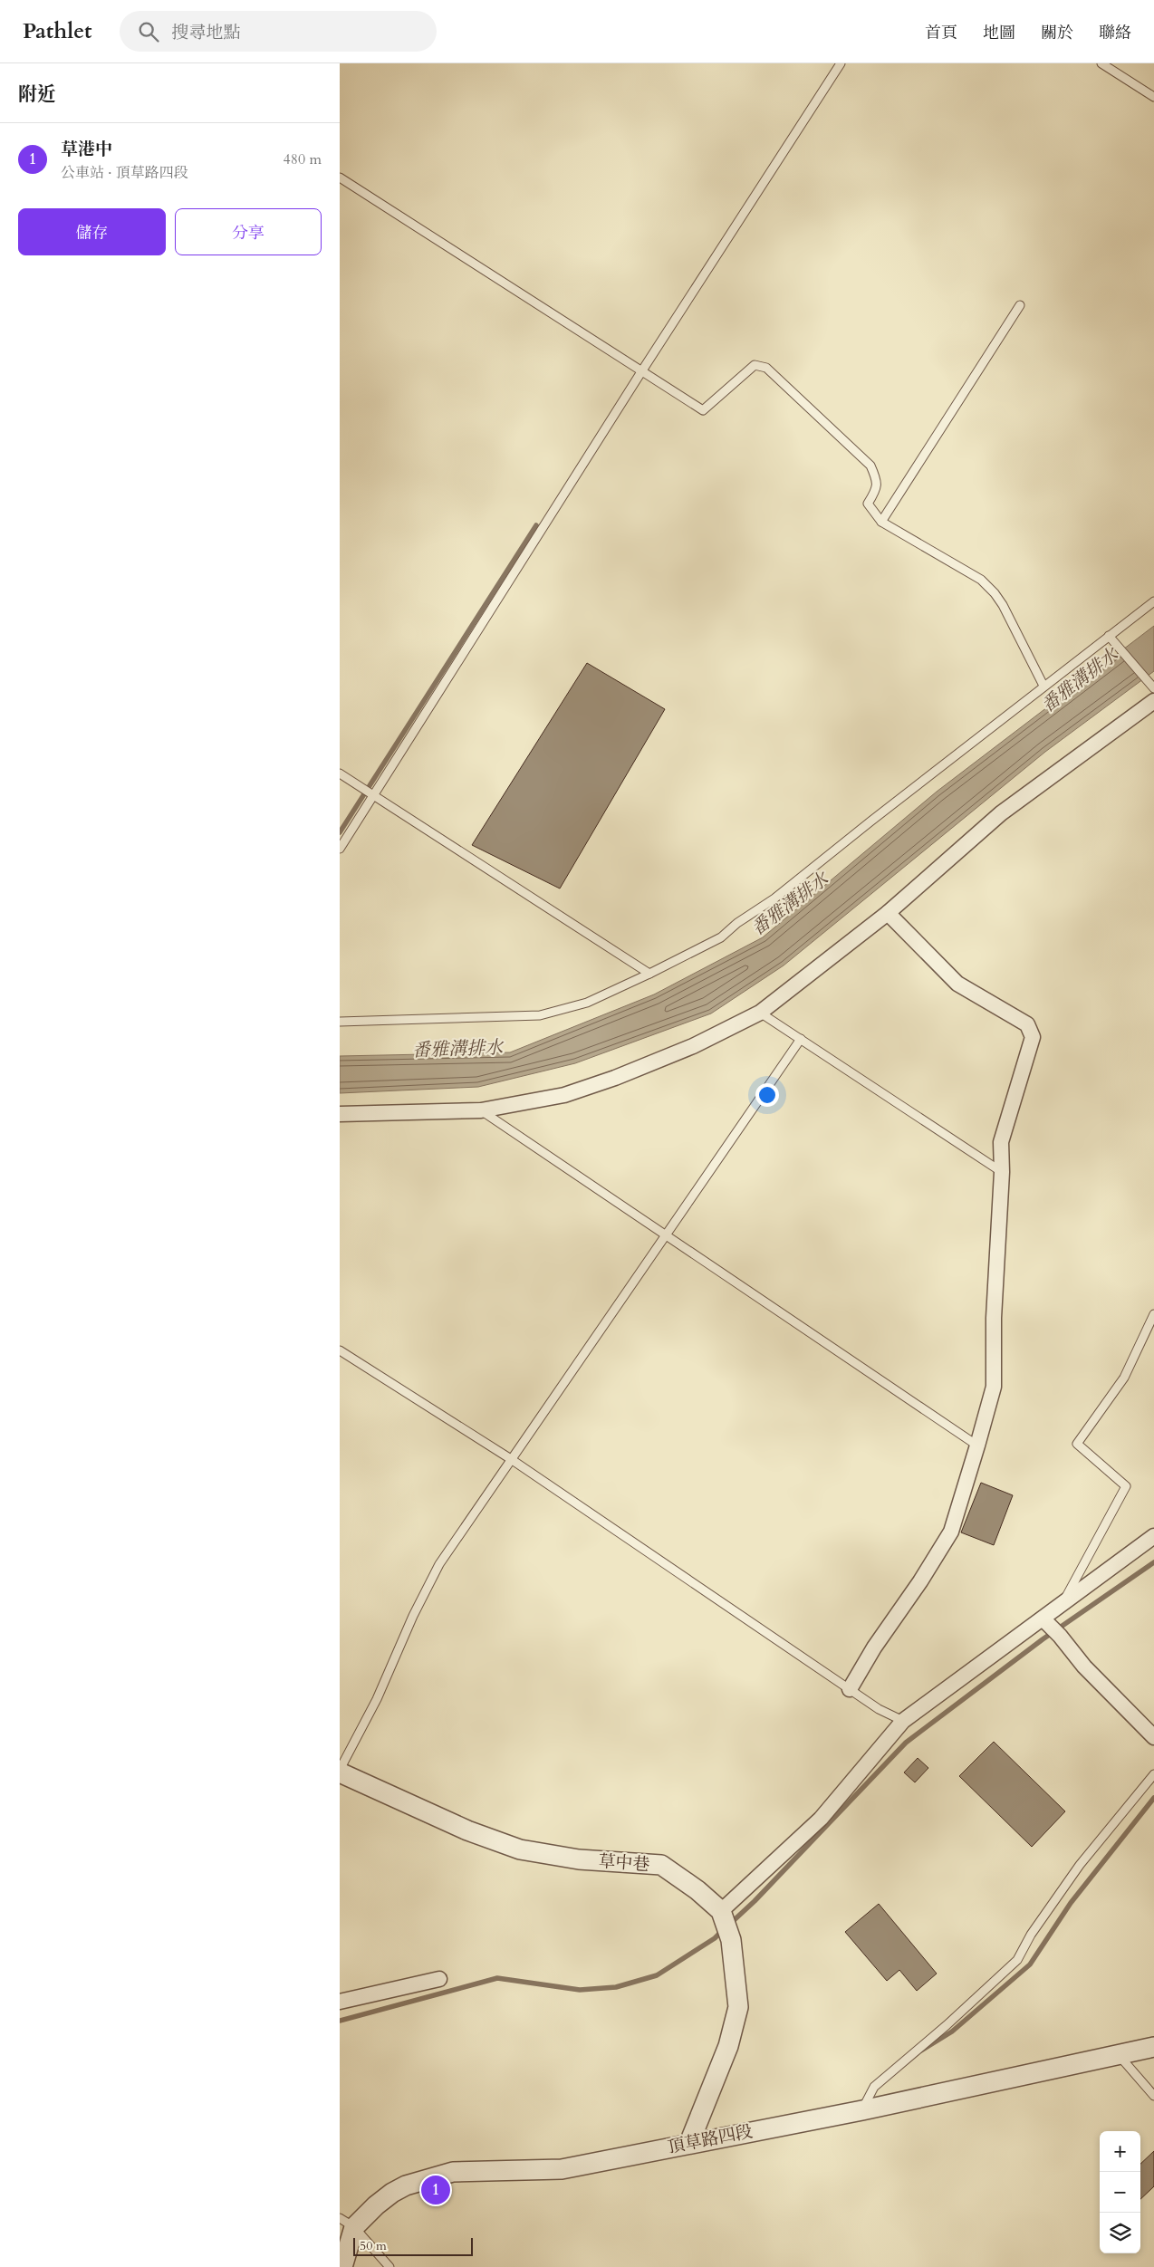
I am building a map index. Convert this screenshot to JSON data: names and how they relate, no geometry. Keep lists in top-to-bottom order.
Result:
{
  "streets": {
    "street": ["草中巷", "頂草路四段"]
  },
  "crossings": [
    ["草中巷", "頂草路四段"]
  ],
  "water": ["番雅溝排水"],
  "scale_bar": "50 m",
  "page": {
    "header": "Pathlet",
    "search": "搜尋地點",
    "nav": [
      "首頁",
      "地圖",
      "關於",
      "聯絡"
    ],
    "heading": "附近",
    "list": [
      {
        "mark": "1",
        "name": "草港中",
        "note": "公車站 · 頂草路四段",
        "value": "480 m"
      }
    ],
    "buttons": ["儲存", "分享"],
    "map_buttons": ["+", "−"],
    "pins": "1",
    "scale": "50 m"
  }
}
